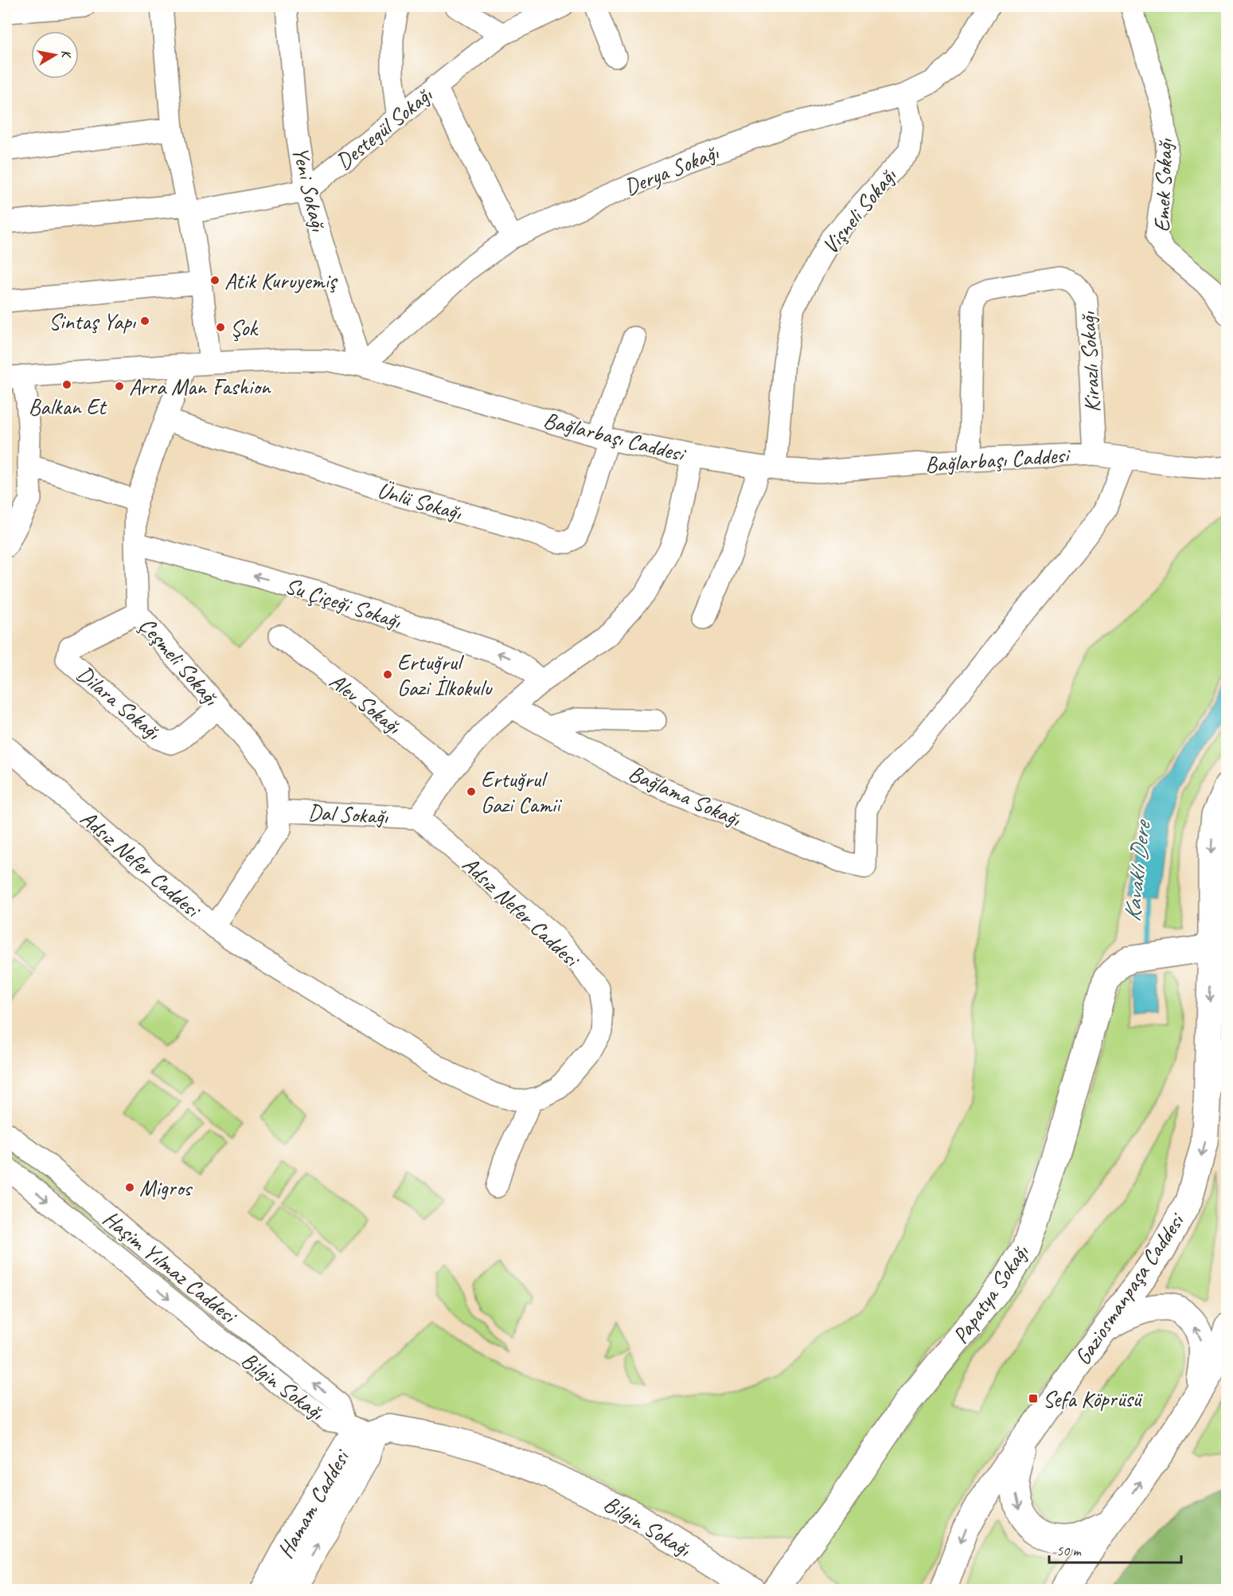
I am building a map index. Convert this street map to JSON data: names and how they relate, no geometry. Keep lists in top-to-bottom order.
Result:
{
  "streets": {
    "main road": [
      "Gaziosmanpaşa Caddesi",
      "Papatya Sokağı",
      "Bilgin Sokağı",
      "Hamam Caddesi"
    ],
    "street": [
      "Destegül Sokağı",
      "Derya Sokağı",
      "Emek Sokağı",
      "Yeni Sokağı",
      "Vişneli Sokağı",
      "Kirazlı Sokağı",
      "Bağlarbaşı Caddesi",
      "Ünlü Sokağı",
      "Su Çiçeği Sokağı",
      "Çeşmeli Sokağı",
      "Dilara Sokağı",
      "Alev Sokağı",
      "Bağlama Sokağı",
      "Dal Sokağı",
      "Adsız Nefer Caddesi",
      "Haşim Yılmaz Caddesi"
    ]
  },
  "crossings": [
    ["Destegül Sokağı", "Yeni Sokağı"],
    ["Derya Sokağı", "Yeni Sokağı"],
    ["Derya Sokağı", "Vişneli Sokağı"],
    ["Derya Sokağı", "Bağlarbaşı Caddesi"],
    ["Yeni Sokağı", "Bağlarbaşı Caddesi"],
    ["Vişneli Sokağı", "Bağlarbaşı Caddesi"],
    ["Kirazlı Sokağı", "Bağlarbaşı Caddesi"],
    ["Bağlarbaşı Caddesi", "Ünlü Sokağı"],
    ["Bağlarbaşı Caddesi", "Çeşmeli Sokağı"],
    ["Bağlarbaşı Caddesi", "Bağlama Sokağı"],
    ["Ünlü Sokağı", "Çeşmeli Sokağı"],
    ["Su Çiçeği Sokağı", "Çeşmeli Sokağı"],
    ["Çeşmeli Sokağı", "Dilara Sokağı"],
    ["Çeşmeli Sokağı", "Dal Sokağı"],
    ["Çeşmeli Sokağı", "Adsız Nefer Caddesi"],
    ["Dal Sokağı", "Adsız Nefer Caddesi"],
    ["Haşim Yılmaz Caddesi", "Bilgin Sokağı"],
    ["Gaziosmanpaşa Caddesi", "Papatya Sokağı"],
    ["Bilgin Sokağı", "Hamam Caddesi"]
  ],
  "one_way": [
    "Su Çiçeği Sokağı",
    "Haşim Yılmaz Caddesi",
    "Gaziosmanpaşa Caddesi",
    "Bilgin Sokağı"
  ],
  "water": ["Kavaklı Dere"],
  "places": {
    "other": [
      "Atik Kuruyemiş",
      "Sintaş Yapı",
      "Şok",
      "Balkan Et",
      "Arra Man Fashion",
      "Ertuğrul Gazi İlkokulu",
      "Ertuğrul Gazi Camii",
      "Migros"
    ],
    "transit": ["Sefa Köprüsü"]
  },
  "scale_bar": "50 m",
  "north": "right"
}
